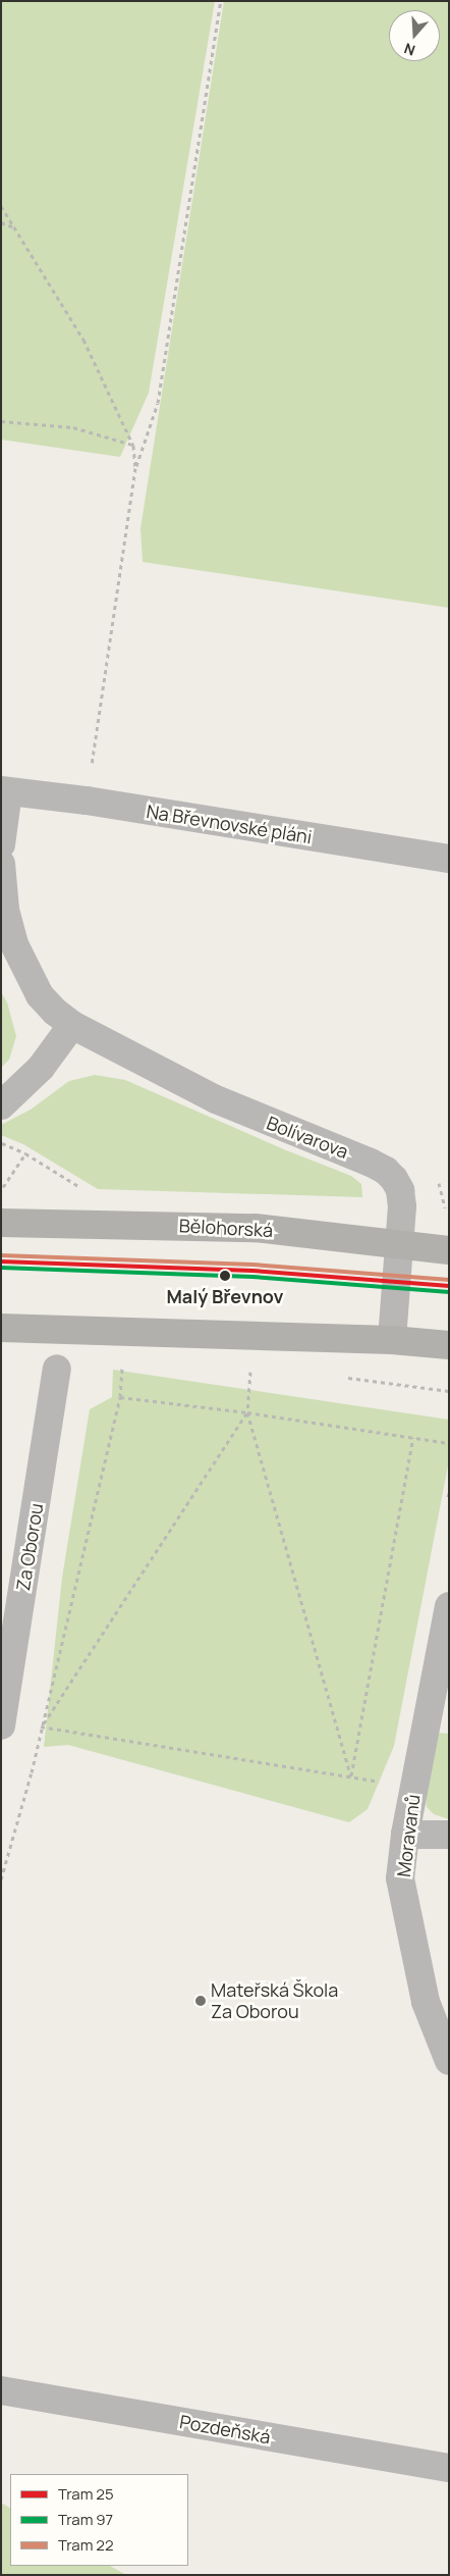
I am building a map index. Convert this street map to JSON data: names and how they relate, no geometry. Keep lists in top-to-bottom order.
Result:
{
  "streets": {
    "main road": ["Bělohorská"],
    "street": [
      "Na Břevnovské pláni",
      "Bolívarova",
      "Za Oborou",
      "Moravanů",
      "Pozdeňská"
    ]
  },
  "crossings": [
    ["Bolívarova", "Bělohorská"]
  ],
  "places": ["Malý Břevnov", "Mateřská Škola Za Oborou"],
  "lines": ["tram line 22", "tram line 25", "tram line 97"],
  "legend": ["Tram 25", "Tram 97", "Tram 22"],
  "north": "bottom"
}
